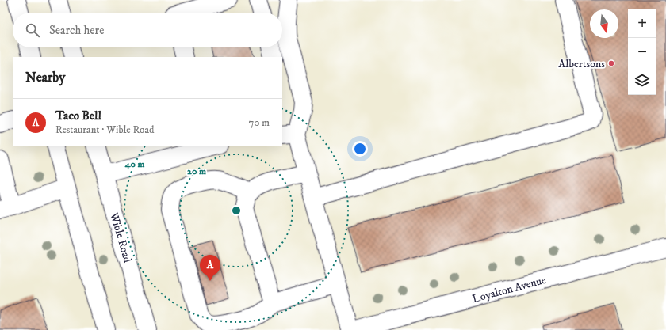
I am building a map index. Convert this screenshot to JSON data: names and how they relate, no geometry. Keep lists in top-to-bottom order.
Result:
{
  "streets": {
    "street": ["Wible Road", "Loyalton Avenue"]
  },
  "places": ["Albertsons"],
  "north": "bottom",
  "page": {
    "map_buttons": ["+", "−"],
    "search": "Search here",
    "heading": "Nearby",
    "list": [
      {
        "mark": "A",
        "name": "Taco Bell",
        "note": "Restaurant · Wible Road",
        "value": "70 m"
      }
    ],
    "pins": "A"
  },
  "rings": ["40 m", "20 m"]
}
